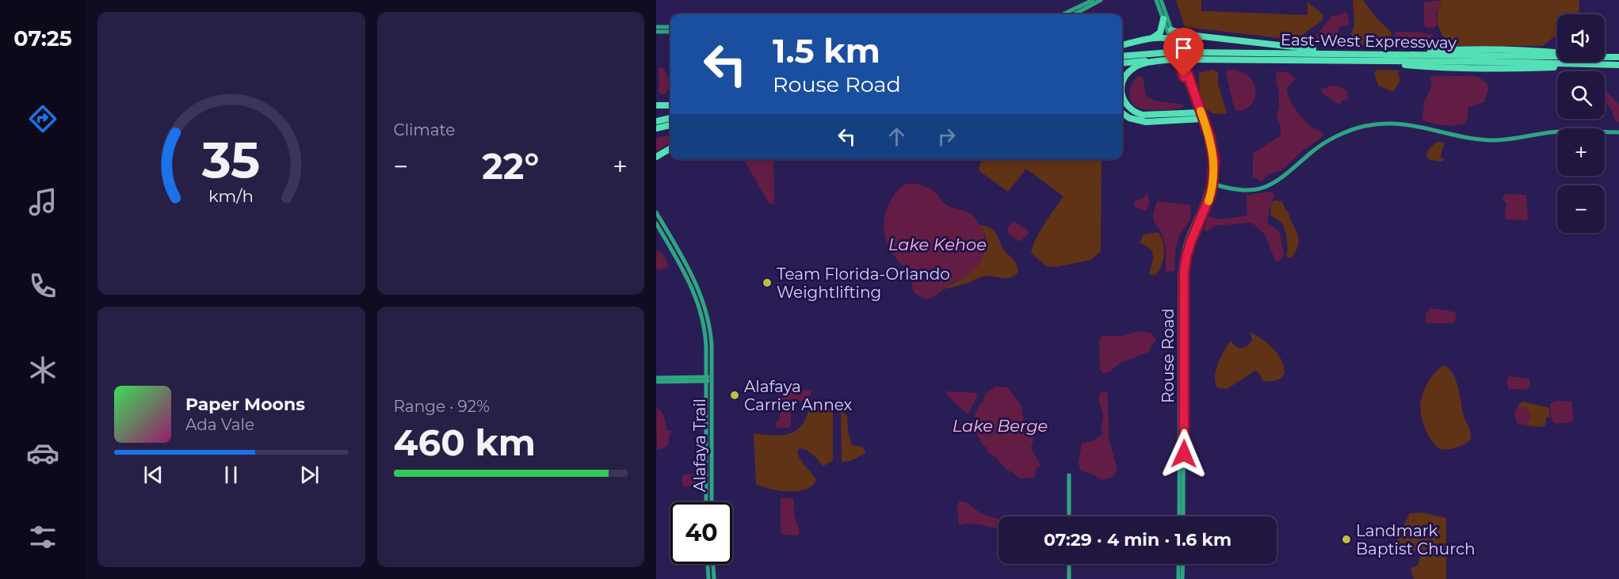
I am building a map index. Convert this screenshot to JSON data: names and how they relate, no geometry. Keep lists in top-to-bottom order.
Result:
{
  "streets": {
    "highway": ["East-West Expressway"],
    "street": ["Rouse Road", "Alafaya Trail"]
  },
  "water": ["Lake Kehoe", "Lake Berge"],
  "places": ["Team Florida-Orlando Weightlifting", "Alafaya Carrier Annex", "Landmark Baptist Church"],
  "page": {
    "tabs": "07:25",
    "tile": [
      "Climate",
      ["Range · 92%", "460 km"]
    ],
    "map_buttons": ["+", "−"],
    "turn": ["1.5 km", "Rouse Road"],
    "heat": ["−", "22°", "+"],
    "song": ["Paper Moons", "Ada Vale"],
    "limit": "40",
    "trip": "07:29 · 4 min · 1.6 km",
    "gauge": ["35", "km/h"]
  }
}
